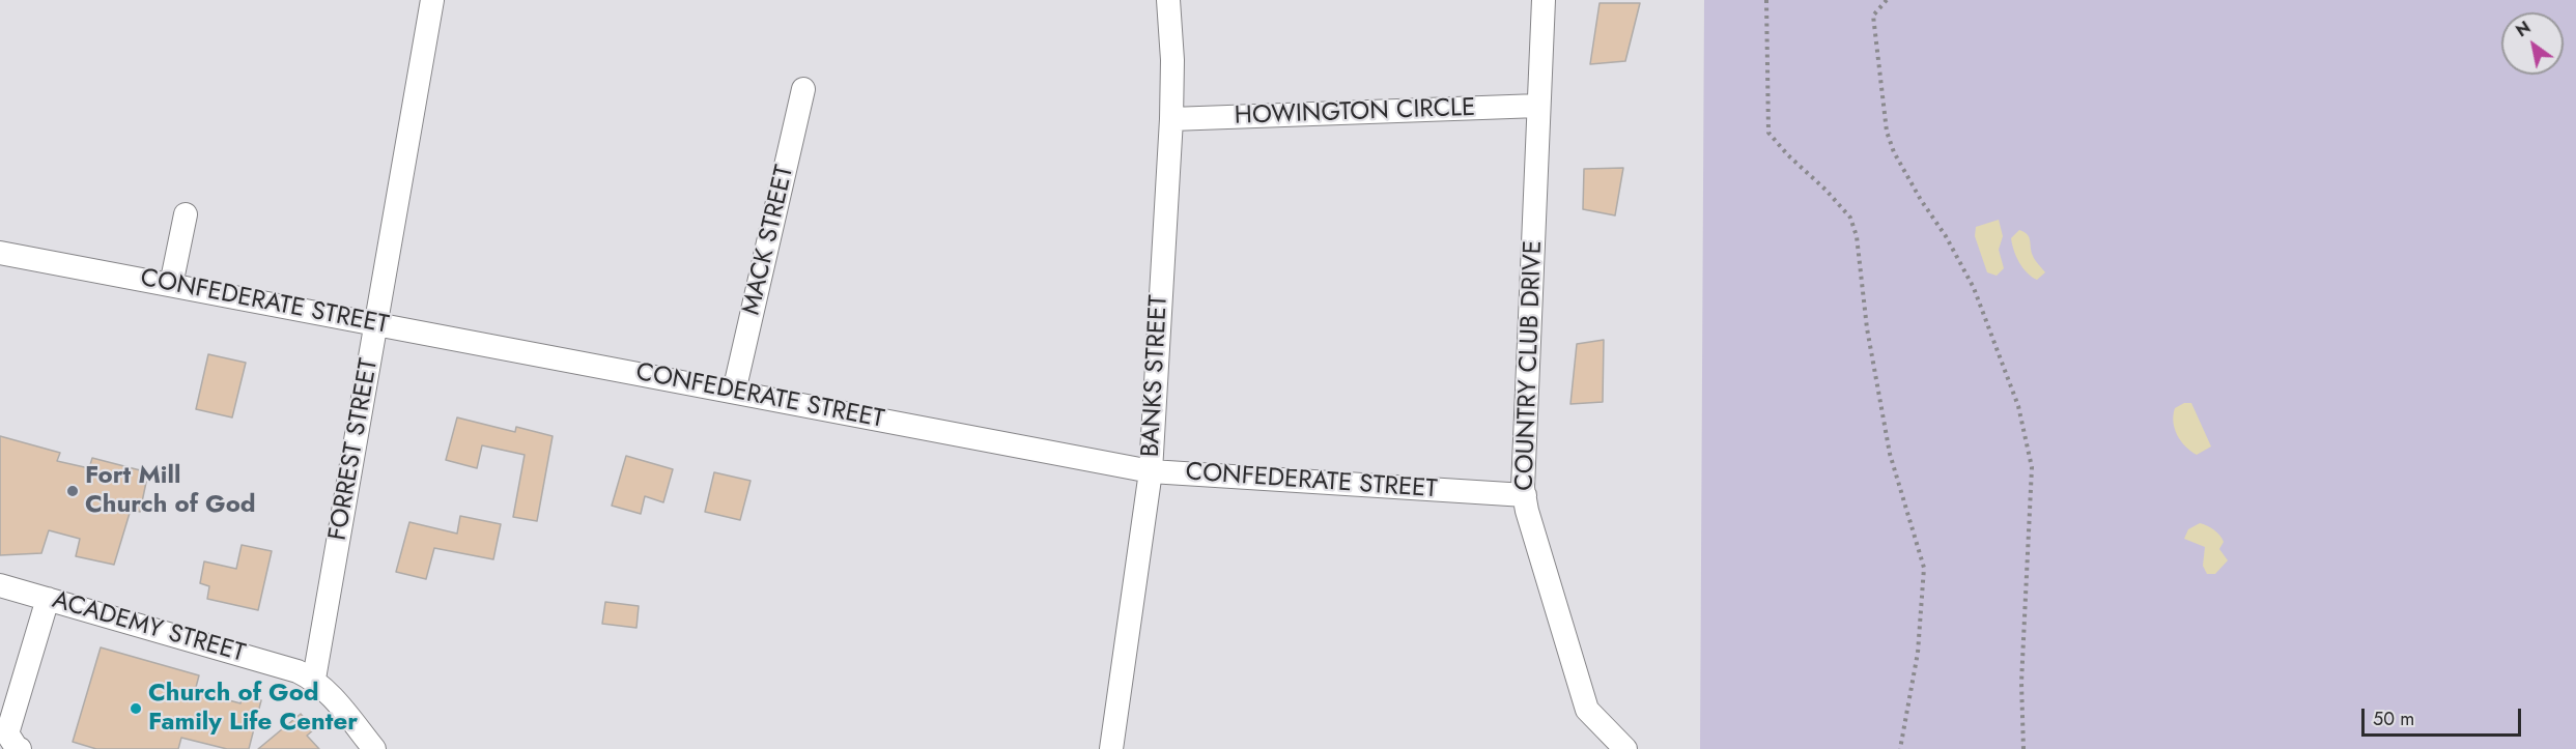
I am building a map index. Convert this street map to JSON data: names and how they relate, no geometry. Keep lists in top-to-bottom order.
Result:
{
  "streets": {
    "street": [
      "HOWINGTON CIRCLE",
      "MACK STREET",
      "CONFEDERATE STREET",
      "COUNTRY CLUB DRIVE",
      "BANKS STREET",
      "FORREST STREET",
      "ACADEMY STREET"
    ]
  },
  "crossings": [
    ["HOWINGTON CIRCLE", "COUNTRY CLUB DRIVE"],
    ["HOWINGTON CIRCLE", "BANKS STREET"],
    ["MACK STREET", "CONFEDERATE STREET"],
    ["CONFEDERATE STREET", "COUNTRY CLUB DRIVE"],
    ["CONFEDERATE STREET", "BANKS STREET"],
    ["CONFEDERATE STREET", "FORREST STREET"],
    ["FORREST STREET", "ACADEMY STREET"]
  ],
  "places": ["Fort Mill Church of God", "Church of God Family Life Center"],
  "scale_bar": "50 m",
  "north": "top left"
}
